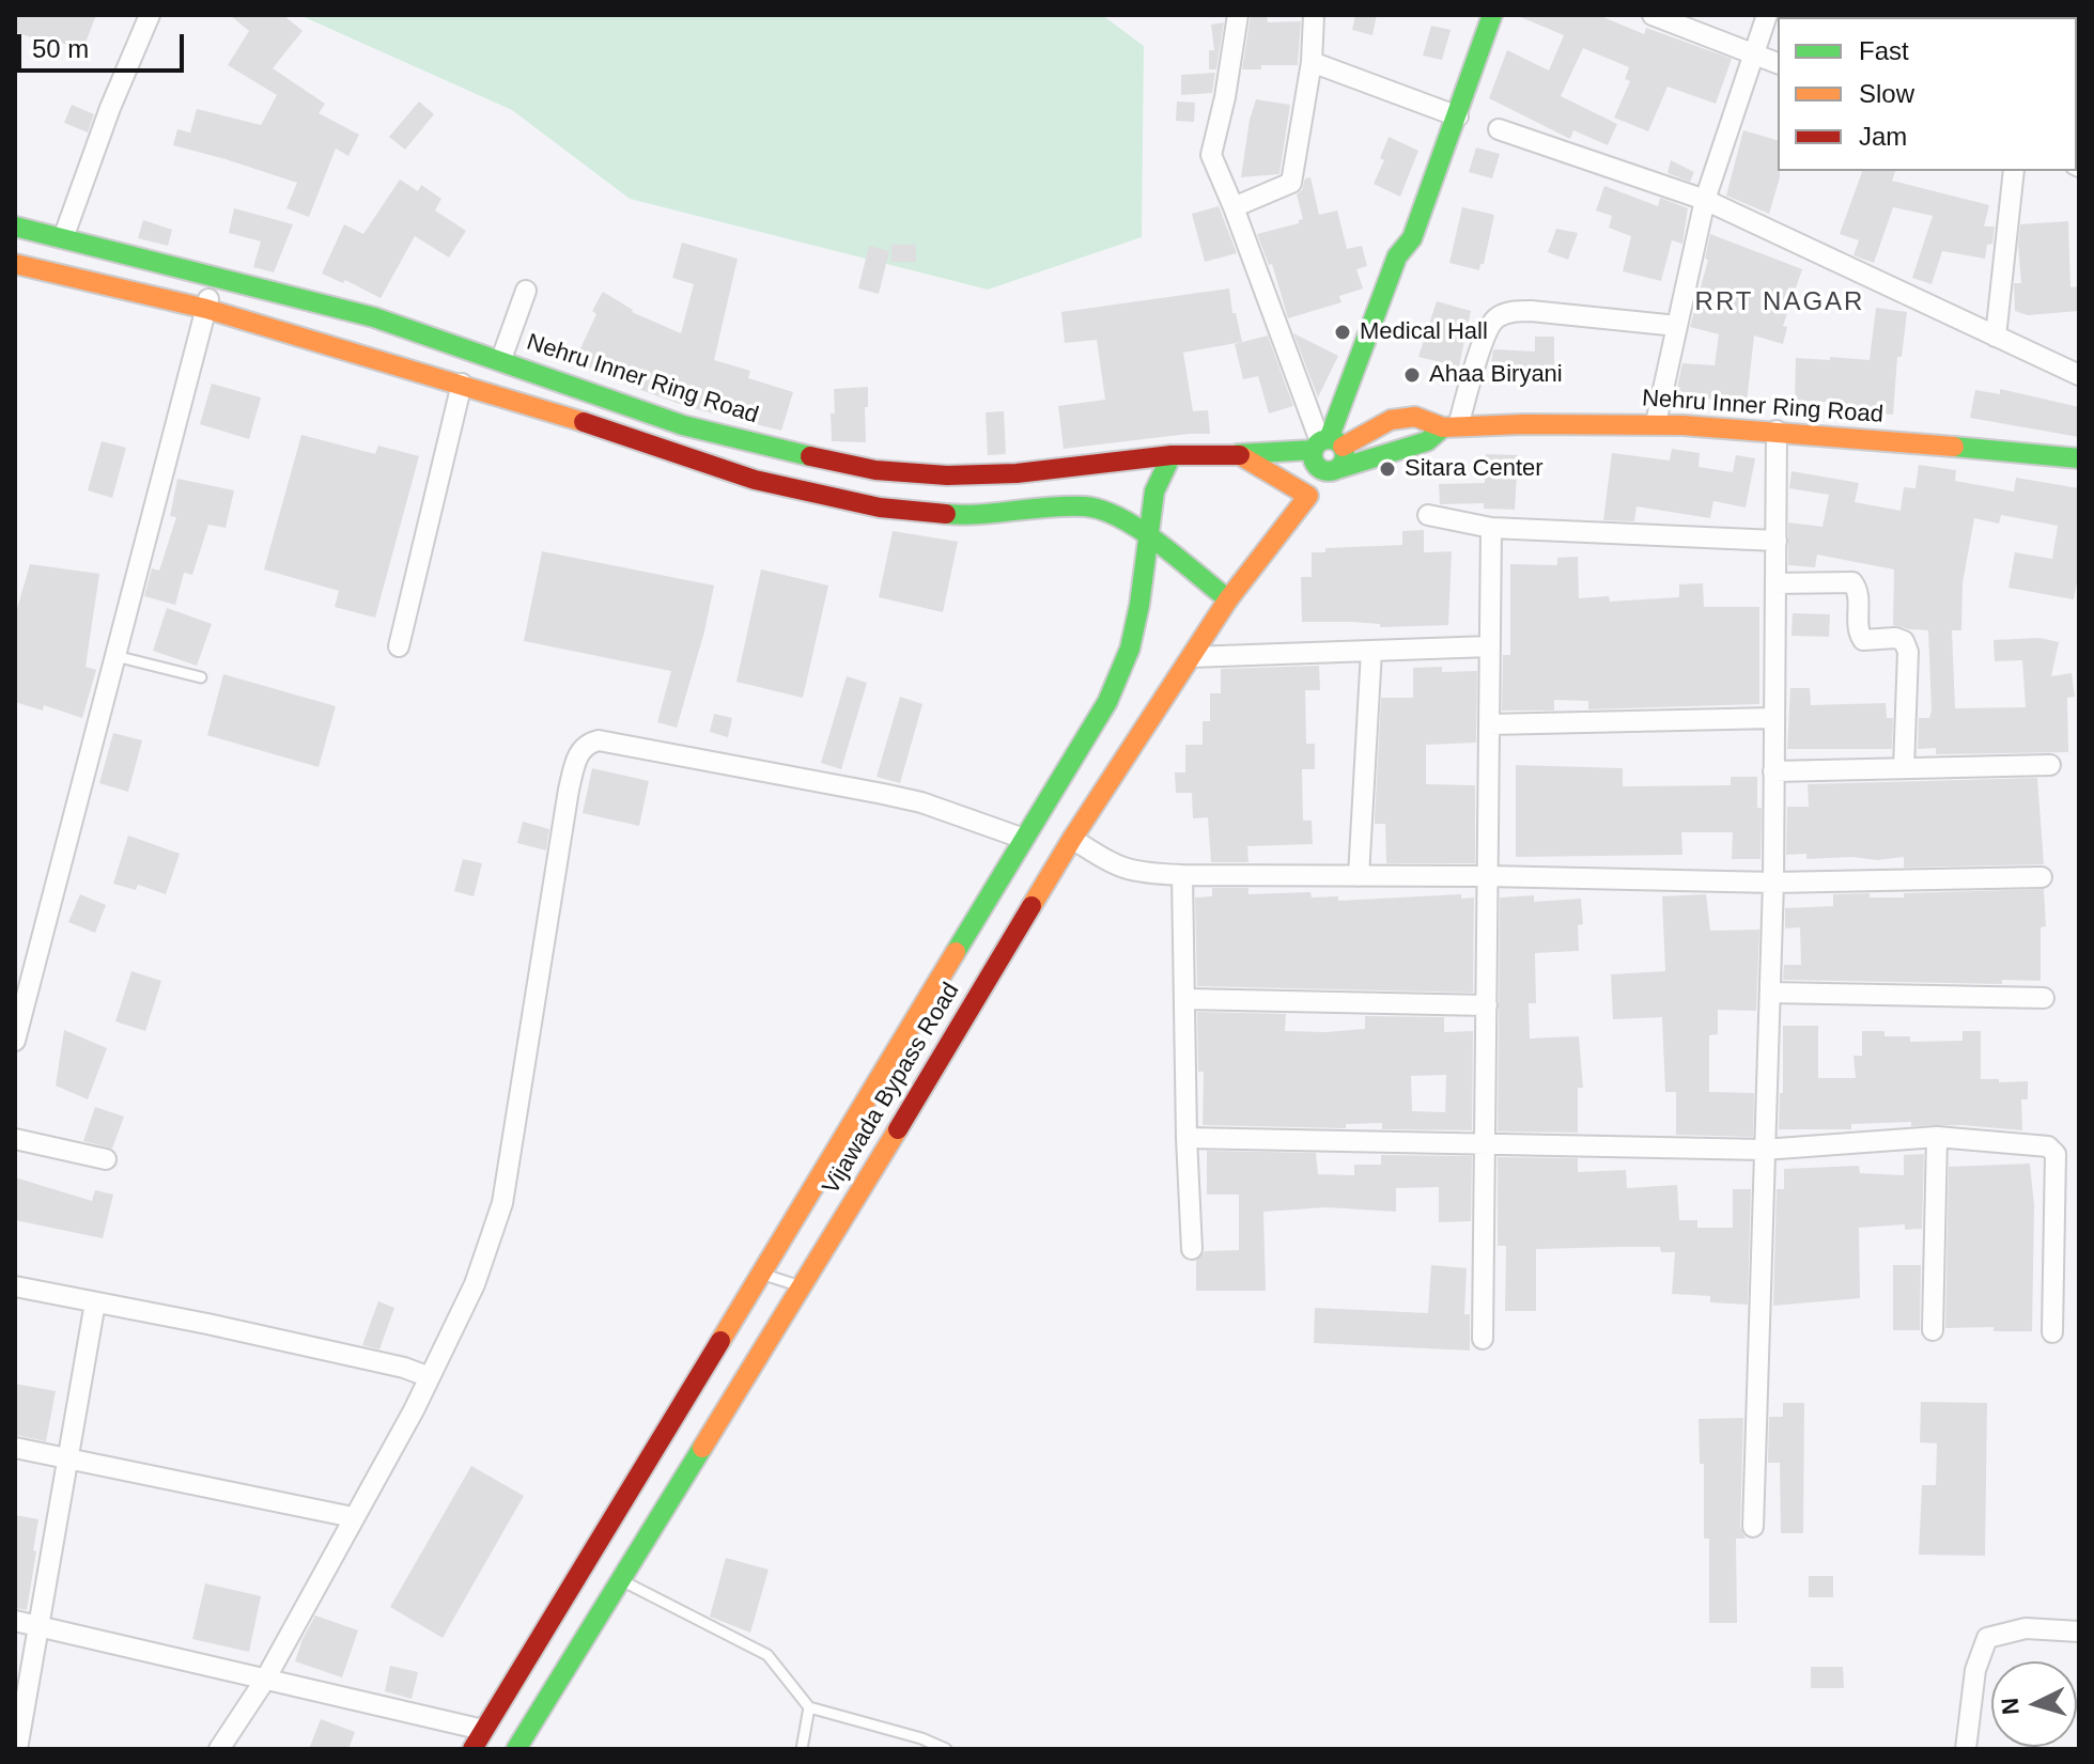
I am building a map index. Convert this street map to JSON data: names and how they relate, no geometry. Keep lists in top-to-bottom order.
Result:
{
  "streets": {
    "main road": ["Nehru Inner Ring Road", "Vijawada Bypass Road"]
  },
  "crossings": [
    ["Nehru Inner Ring Road", "Vijawada Bypass Road"]
  ],
  "districts": ["RRT NAGAR"],
  "places": ["Medical Hall", "Ahaa Biryani", "Sitara Center"],
  "legend": ["Fast", "Slow", "Jam"],
  "scale_bar": "50 m",
  "north": "left"
}
